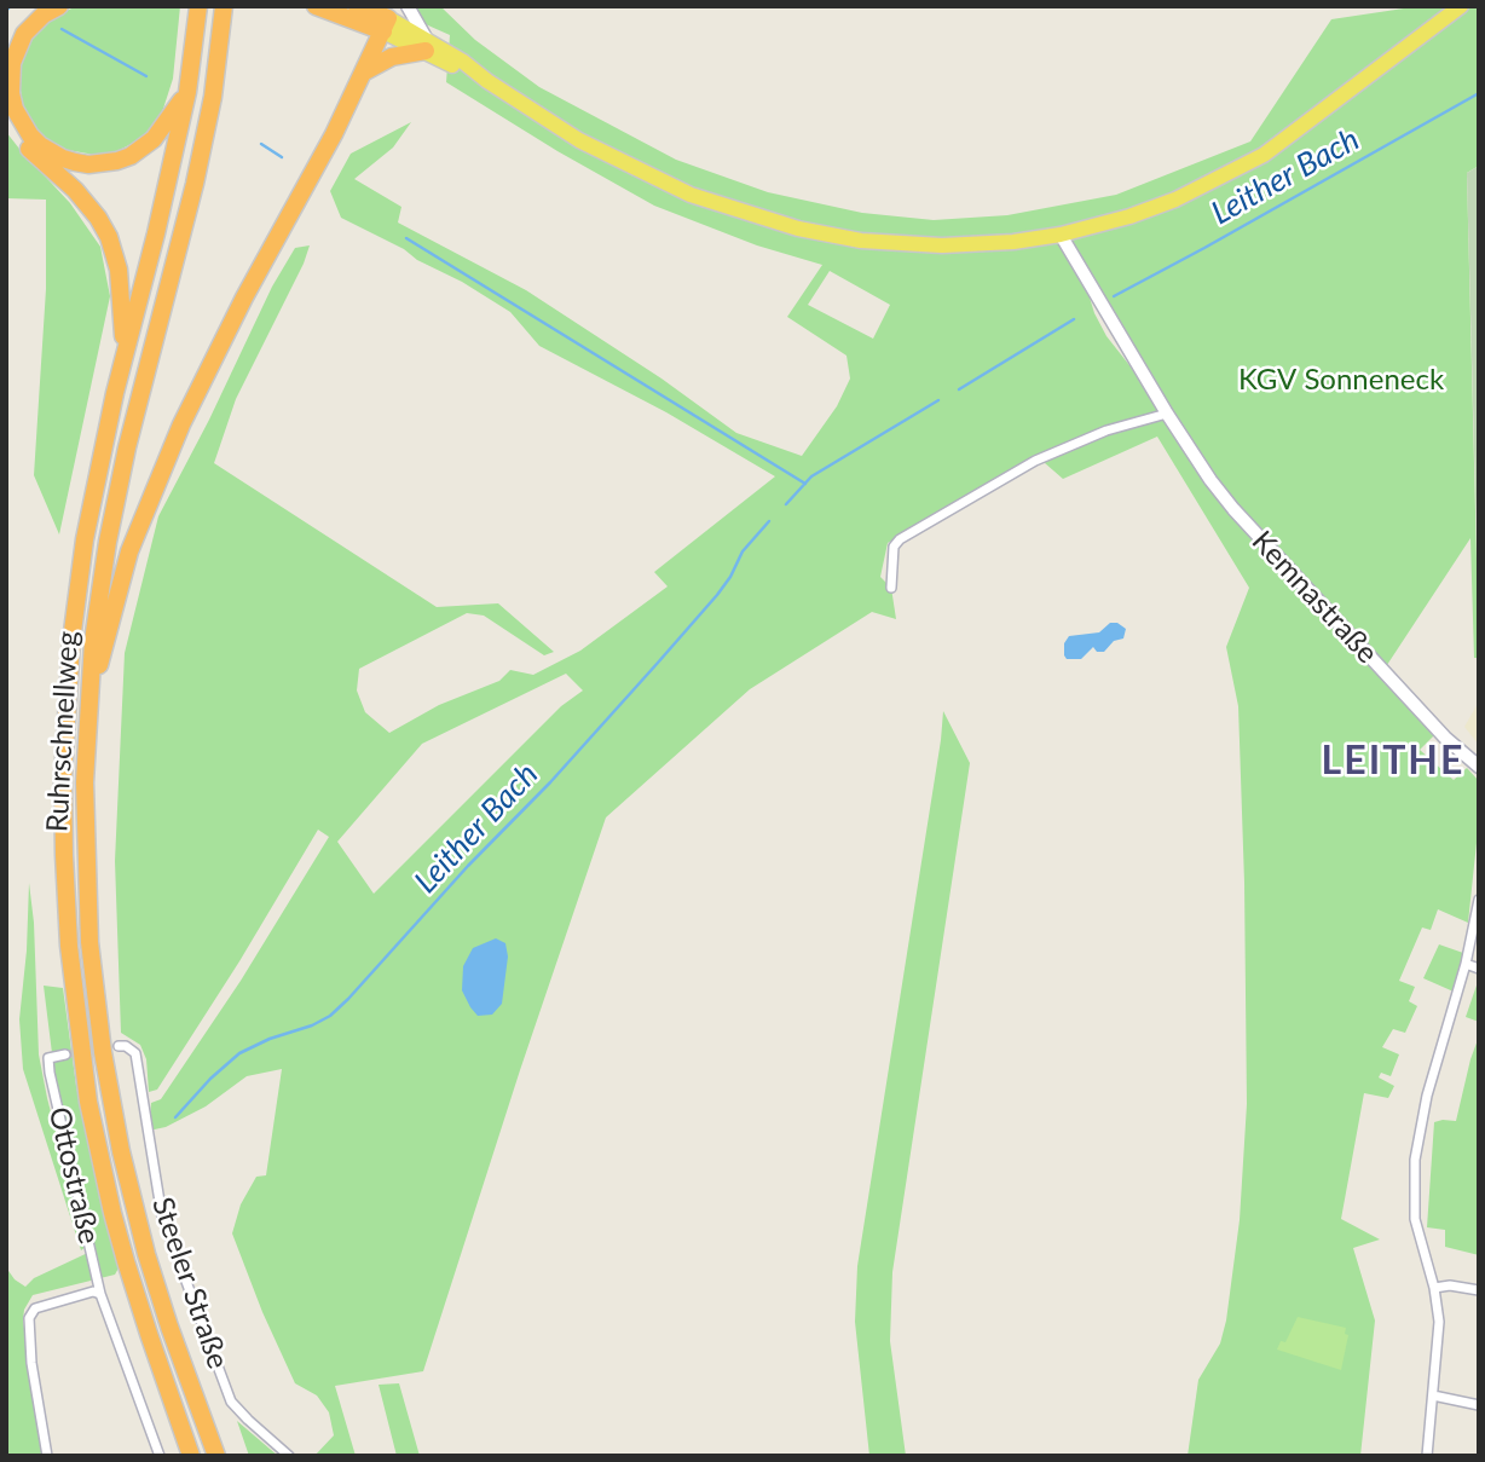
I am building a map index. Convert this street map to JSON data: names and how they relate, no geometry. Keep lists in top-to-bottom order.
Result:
{
  "streets": {
    "highway": ["Ruhrschnellweg"],
    "street": ["Kemnastraße", "Ottostraße", "Steeler Straße"]
  },
  "districts": ["LEITHE"],
  "water": ["Leither Bach"],
  "parks": ["KGV Sonneneck"]
}
